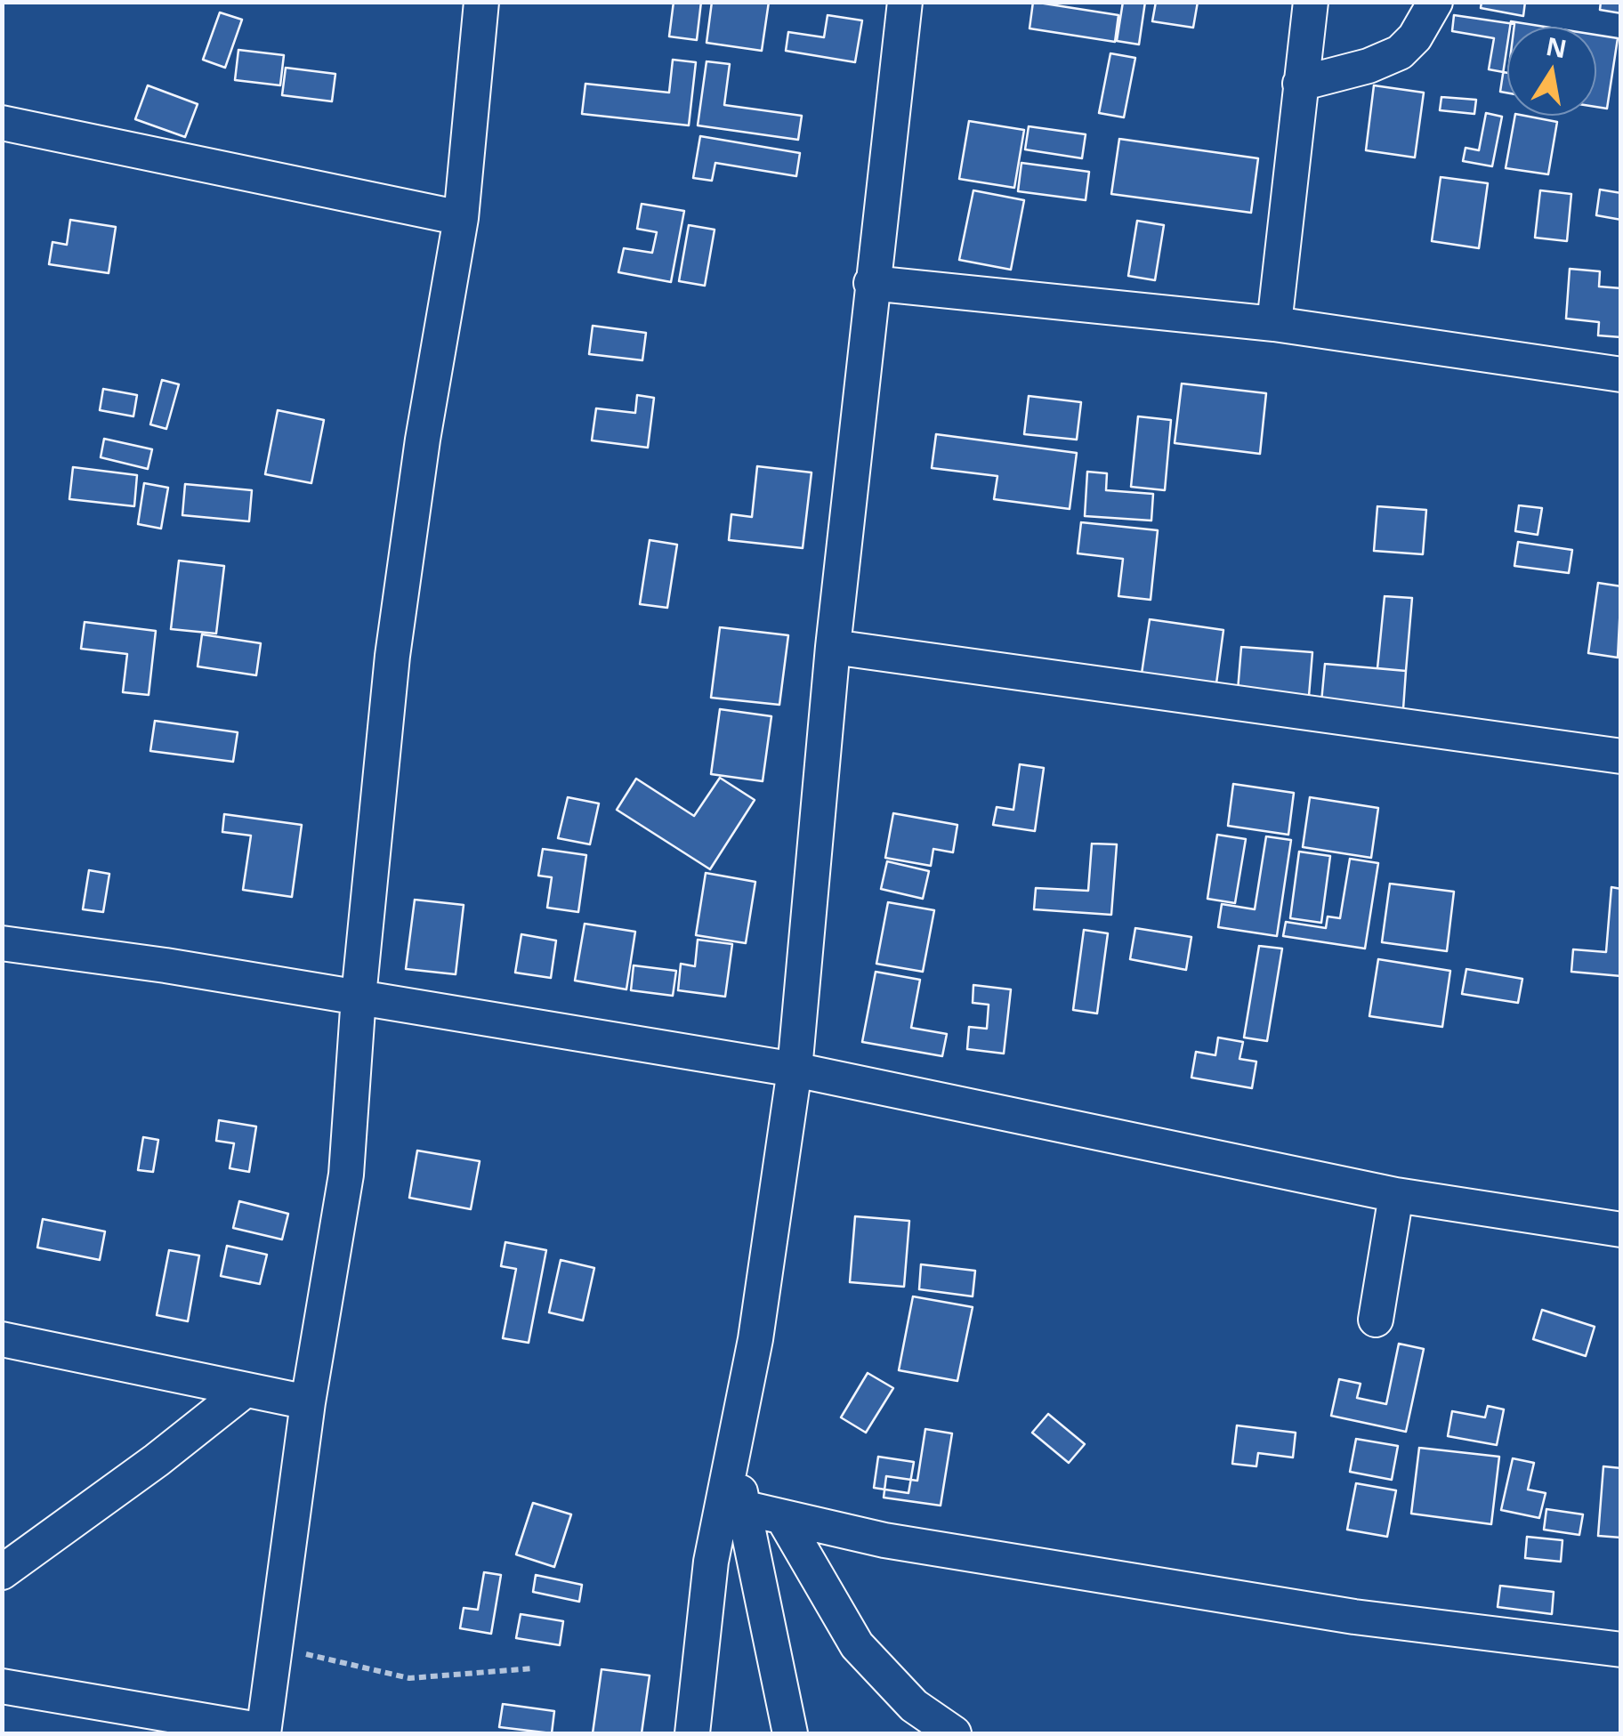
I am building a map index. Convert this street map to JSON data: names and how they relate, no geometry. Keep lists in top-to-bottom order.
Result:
{
  "north": "top"
}
